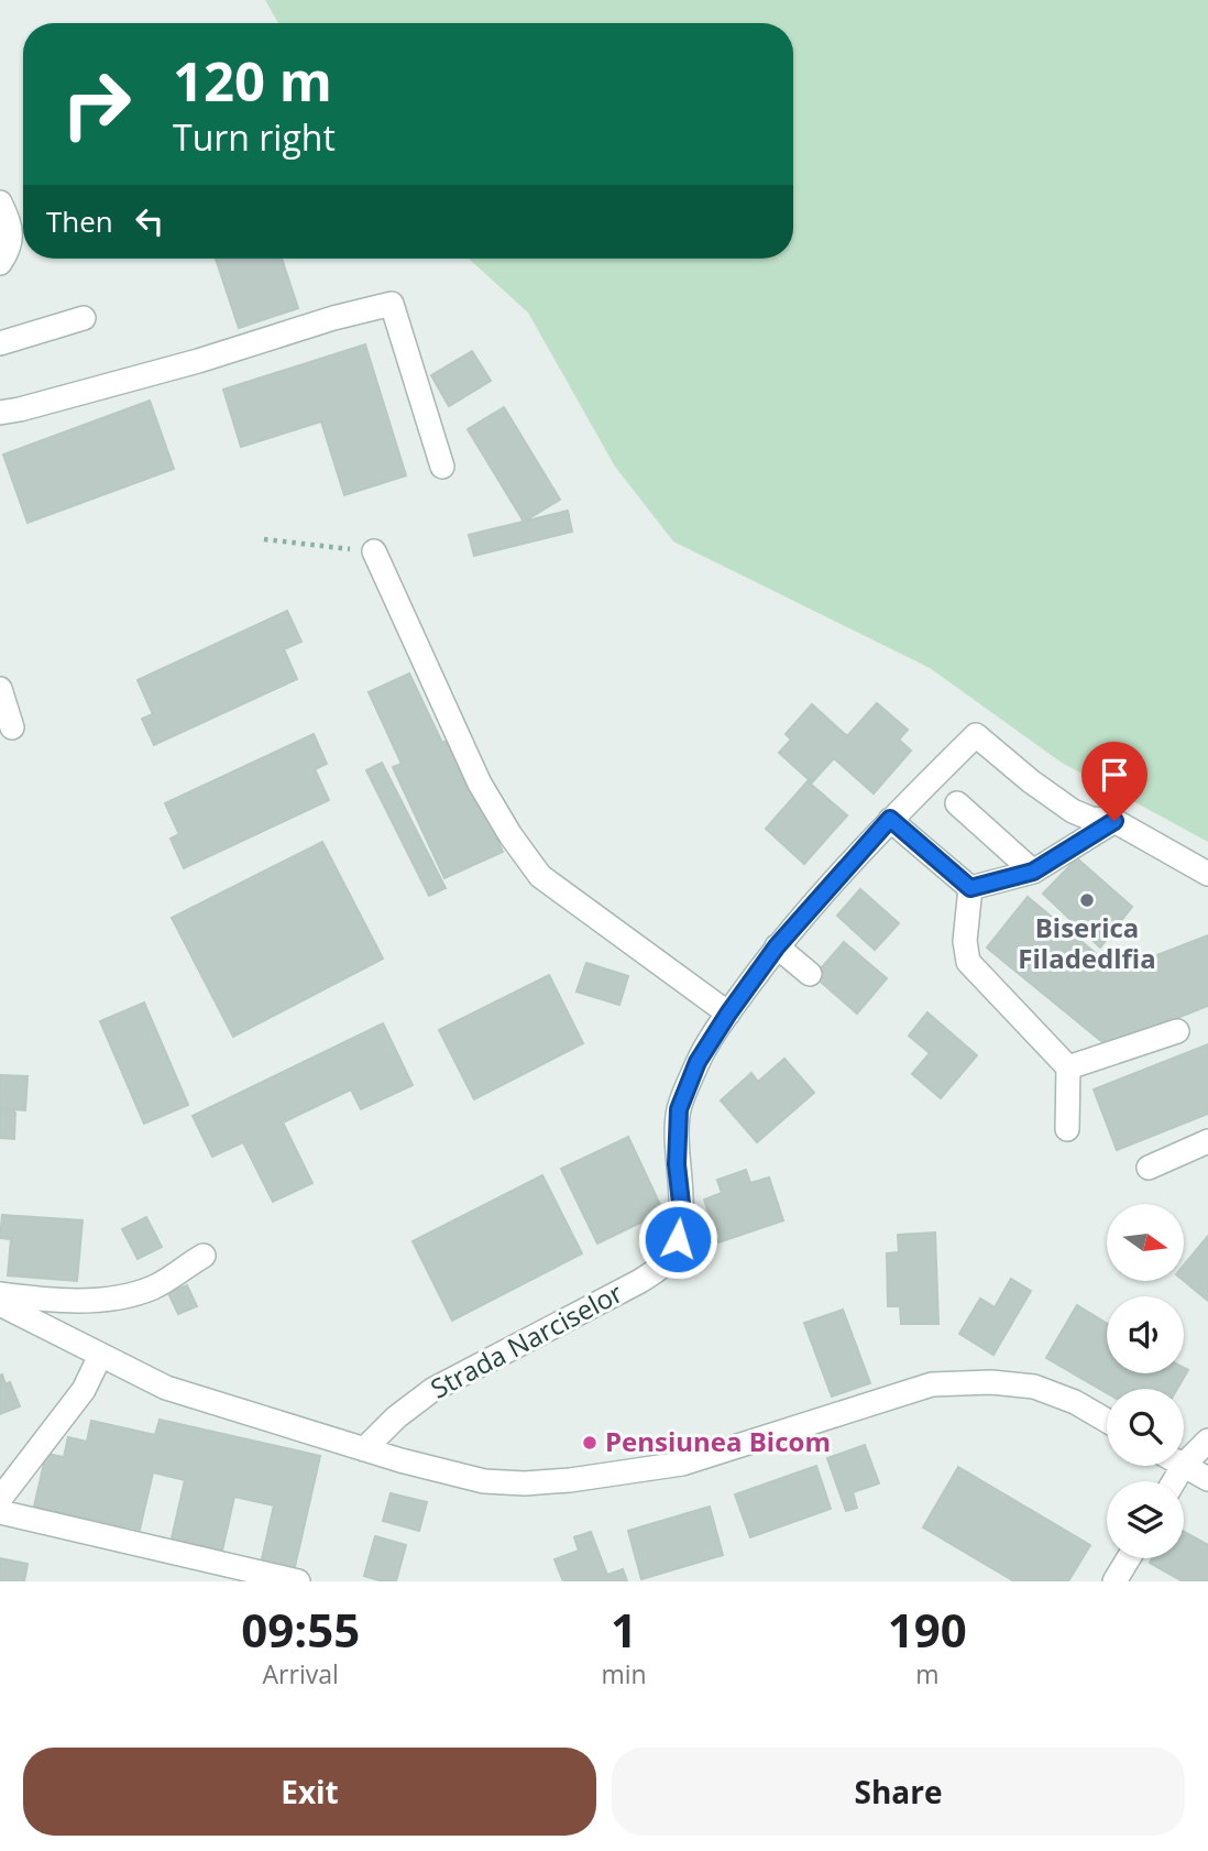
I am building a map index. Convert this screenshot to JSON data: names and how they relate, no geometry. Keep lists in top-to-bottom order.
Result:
{
  "streets": {
    "street": ["Strada Narciselor"]
  },
  "places": ["Biserica Filadedlfia", "Pensiunea Bicom"],
  "north": "right",
  "page": {
    "turn": ["120 m", "Turn right"],
    "then": "Then",
    "eta": [
      "09:55",
      "Arrival",
      "1",
      "min",
      "190",
      "m"
    ],
    "buttons": ["Exit", "Share"]
  }
}
